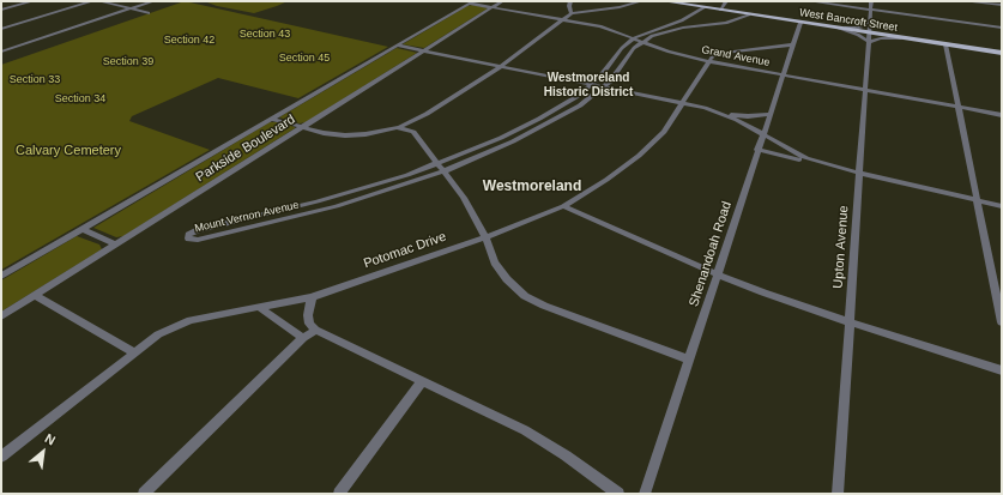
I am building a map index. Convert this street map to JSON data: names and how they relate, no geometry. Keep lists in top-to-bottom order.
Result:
{
  "streets": {
    "main road": ["West Bancroft Street"],
    "street": [
      "Grand Avenue",
      "Parkside Boulevard",
      "Mount Vernon Avenue",
      "Upton Avenue",
      "Potomac Drive",
      "Shenandoah Road"
    ]
  },
  "crossings": [
    ["West Bancroft Street", "Mount Vernon Avenue"],
    ["West Bancroft Street", "Upton Avenue"],
    ["West Bancroft Street", "Shenandoah Road"],
    ["Grand Avenue", "Parkside Boulevard"],
    ["Grand Avenue", "Mount Vernon Avenue"],
    ["Grand Avenue", "Upton Avenue"],
    ["Grand Avenue", "Potomac Drive"],
    ["Grand Avenue", "Shenandoah Road"]
  ],
  "districts": ["Westmoreland Historic District", "Westmoreland"],
  "parks": [
    "Section 43",
    "Section 42",
    "Section 45",
    "Section 39",
    "Section 33",
    "Section 34",
    "Calvary Cemetery"
  ],
  "north": "top right"
}
